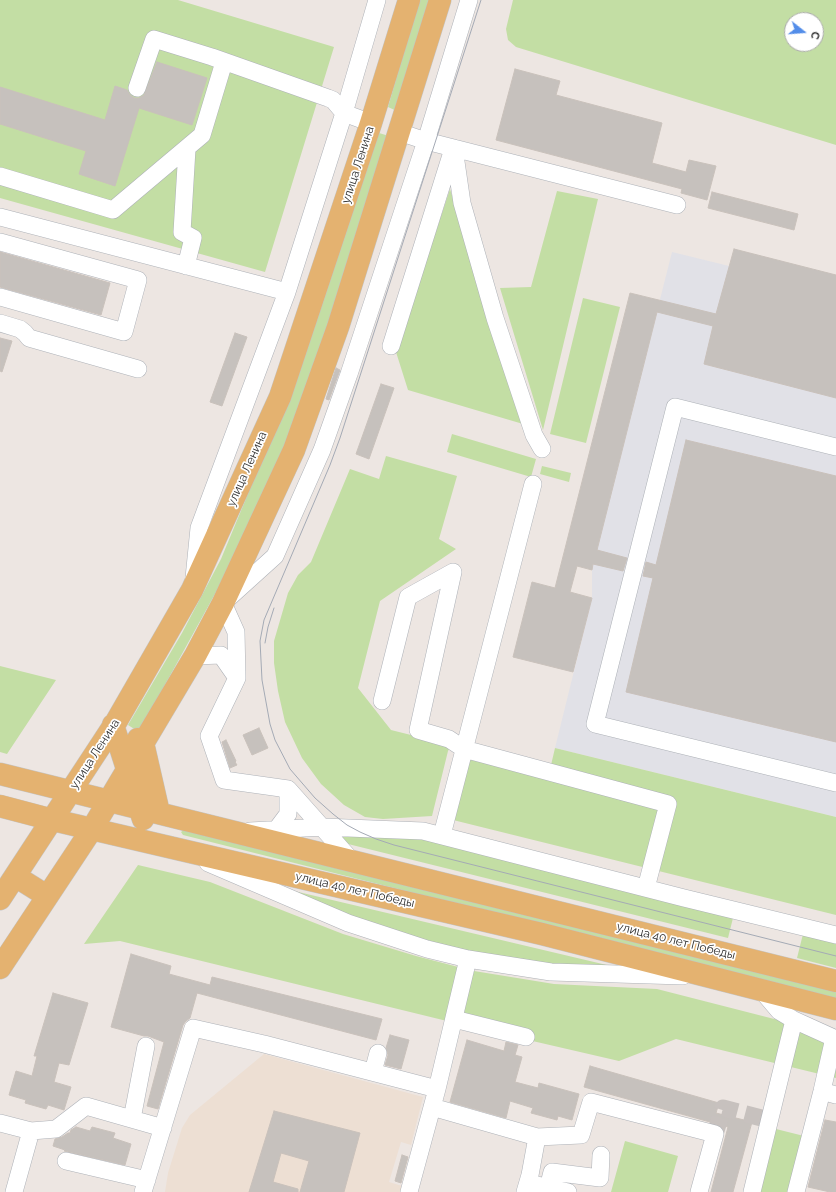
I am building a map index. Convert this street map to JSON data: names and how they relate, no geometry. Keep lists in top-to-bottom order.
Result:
{
  "streets": {
    "main road": ["улица Ленина", "улица 40 лет Победы"]
  },
  "crossings": [
    ["улица Ленина", "улица 40 лет Победы"]
  ],
  "north": "right"
}
